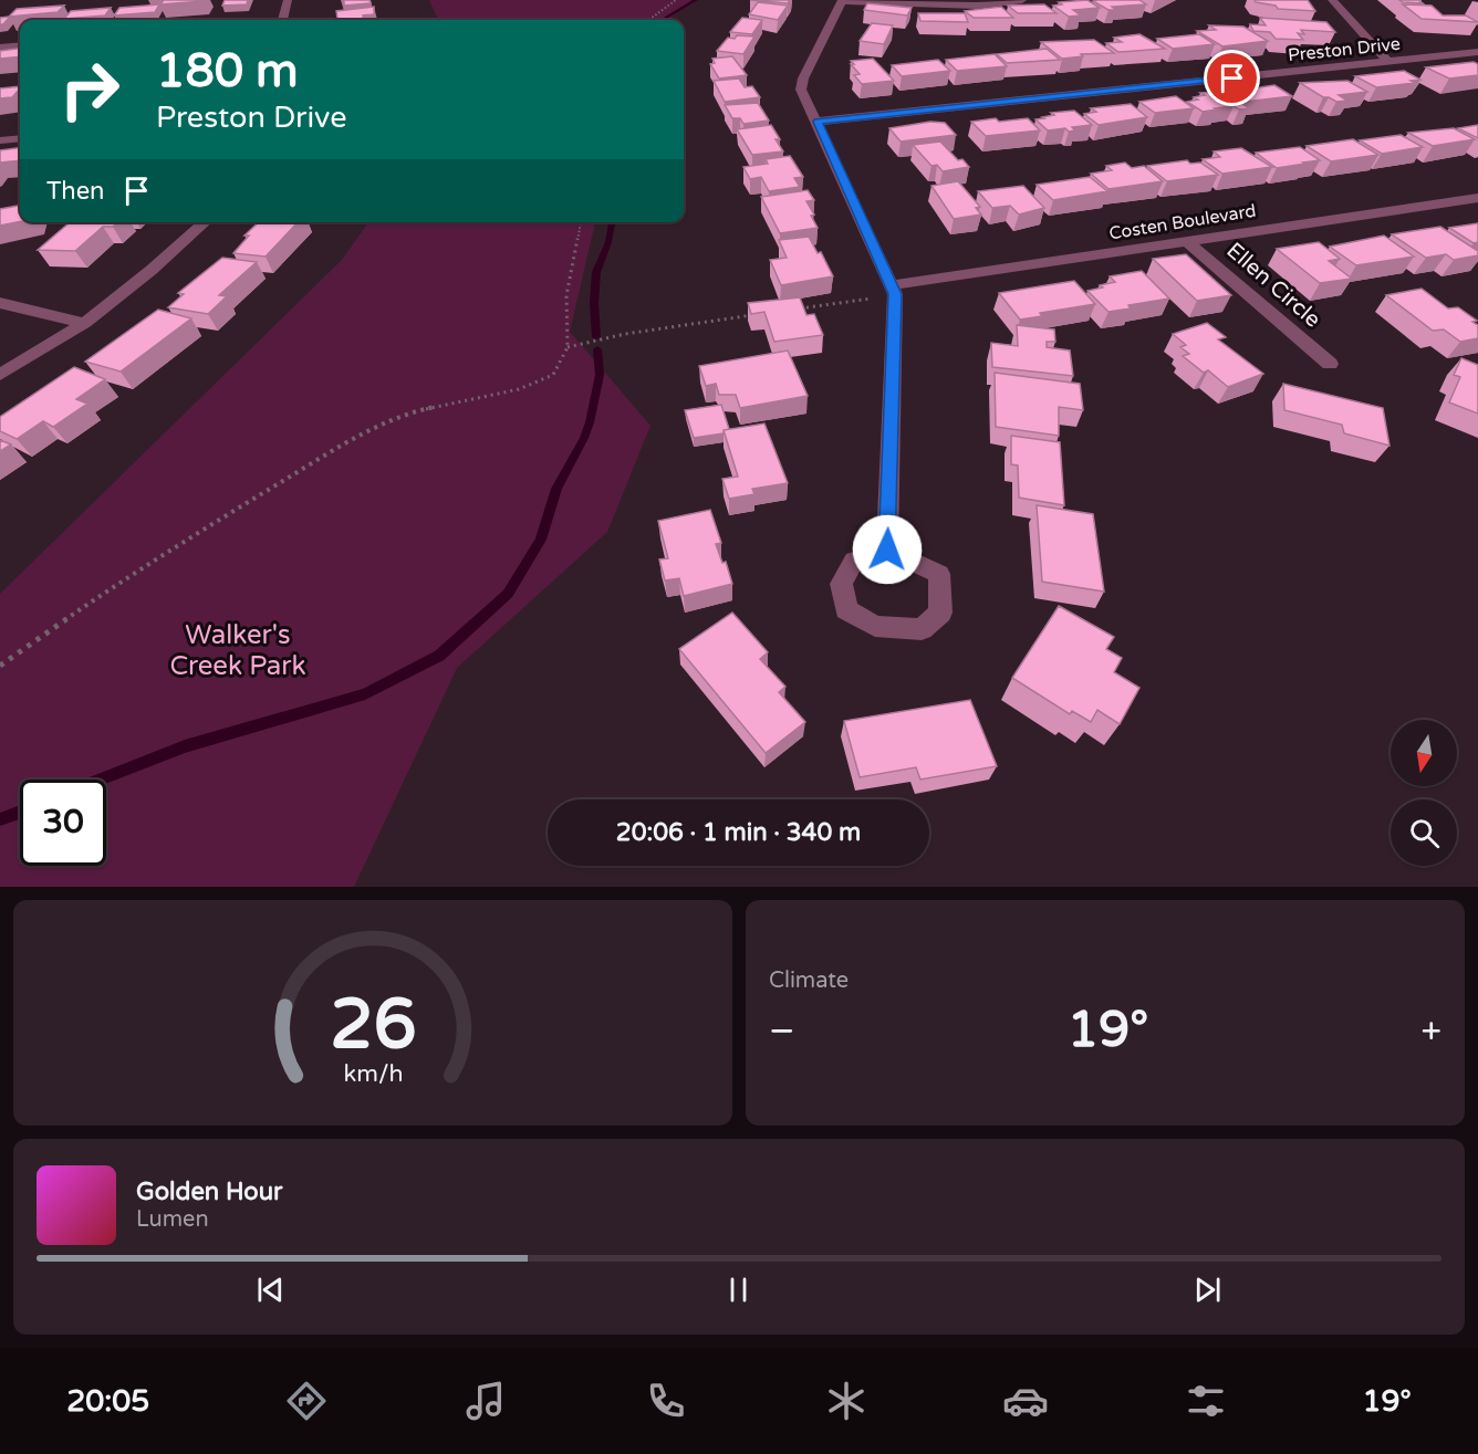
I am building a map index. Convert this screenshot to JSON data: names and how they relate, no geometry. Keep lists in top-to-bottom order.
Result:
{
  "streets": {
    "street": ["Preston Drive", "Costen Boulevard", "Ellen Circle"]
  },
  "crossings": [
    ["Costen Boulevard", "Ellen Circle"]
  ],
  "parks": ["Walker's Creek Park"],
  "north": "bottom",
  "page": {
    "turn": ["180 m", "Preston Drive"],
    "then": "Then",
    "limit": "30",
    "trip": "20:06 · 1 min · 340 m",
    "tile": "Climate",
    "heat": ["−", "19°", "+"],
    "song": ["Golden Hour", "Lumen"],
    "tabs": ["20:05", "19°"],
    "gauge": ["26", "km/h"]
  }
}
